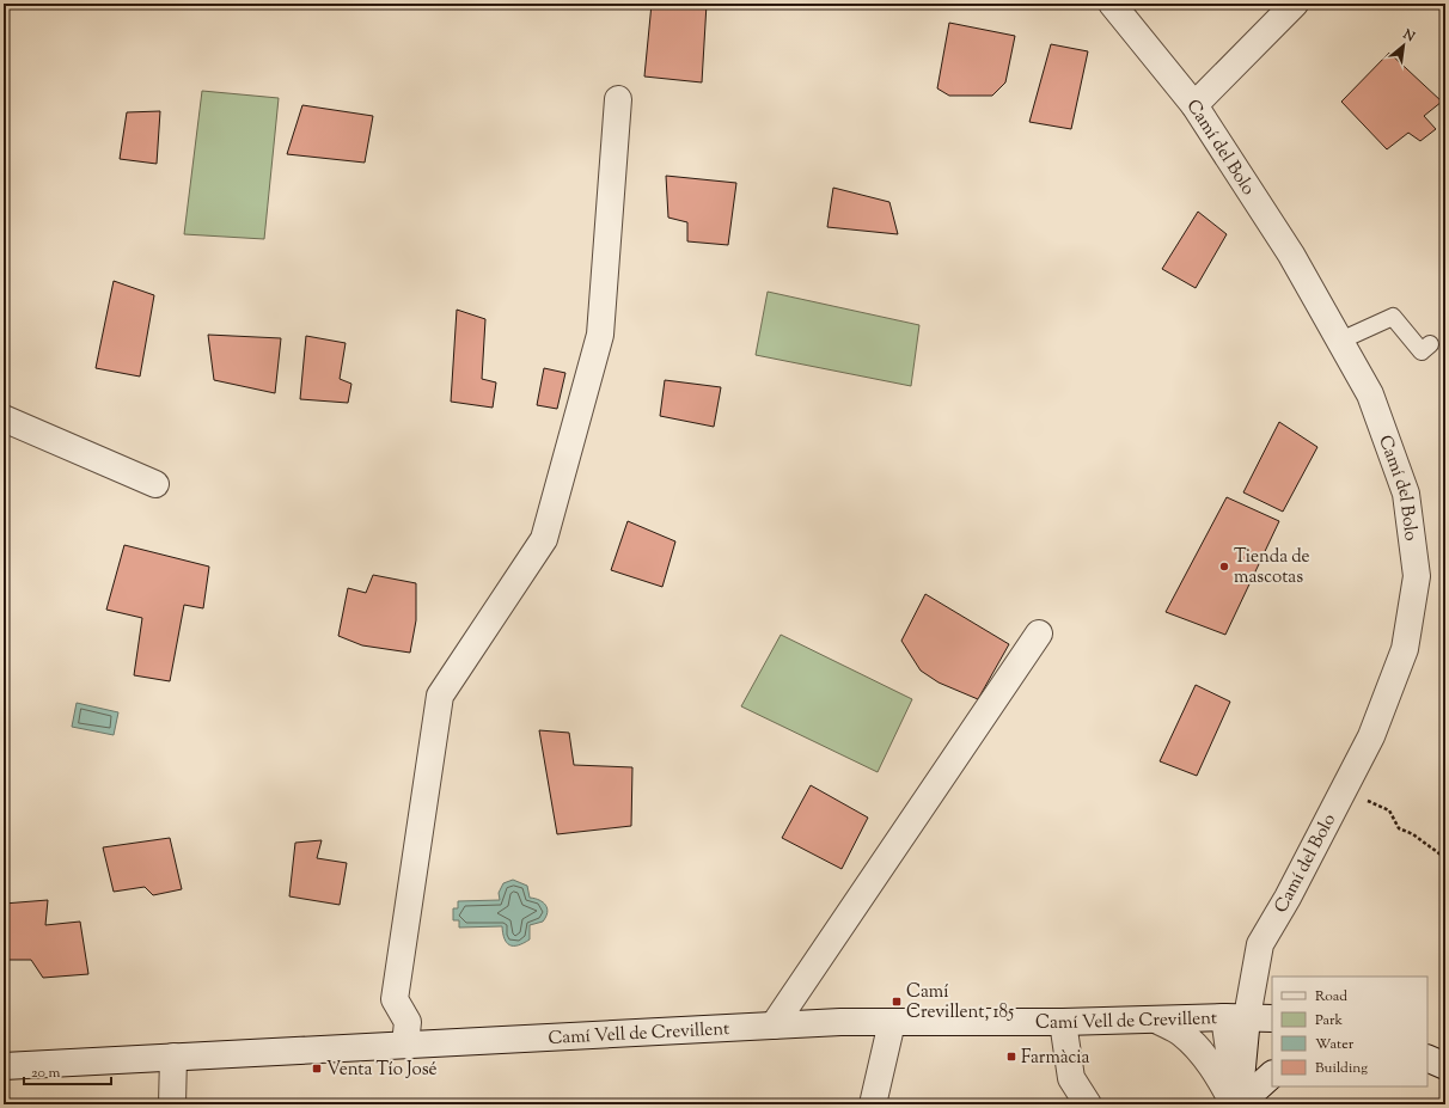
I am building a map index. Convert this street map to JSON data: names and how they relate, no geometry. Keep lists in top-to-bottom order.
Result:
{
  "streets": {
    "street": ["Camí del Bolo", "Camí Vell de Crevillent"]
  },
  "crossings": [
    ["Camí del Bolo", "Camí Vell de Crevillent"]
  ],
  "places": {
    "other": ["Tienda de mascotas"],
    "transit": ["Camí Crevillent, 185", "Farmàcia", "Venta Tío José"]
  },
  "legend": [
    "Road",
    "Park",
    "Water",
    "Building"
  ],
  "scale_bar": "20 m",
  "north": "top right"
}
